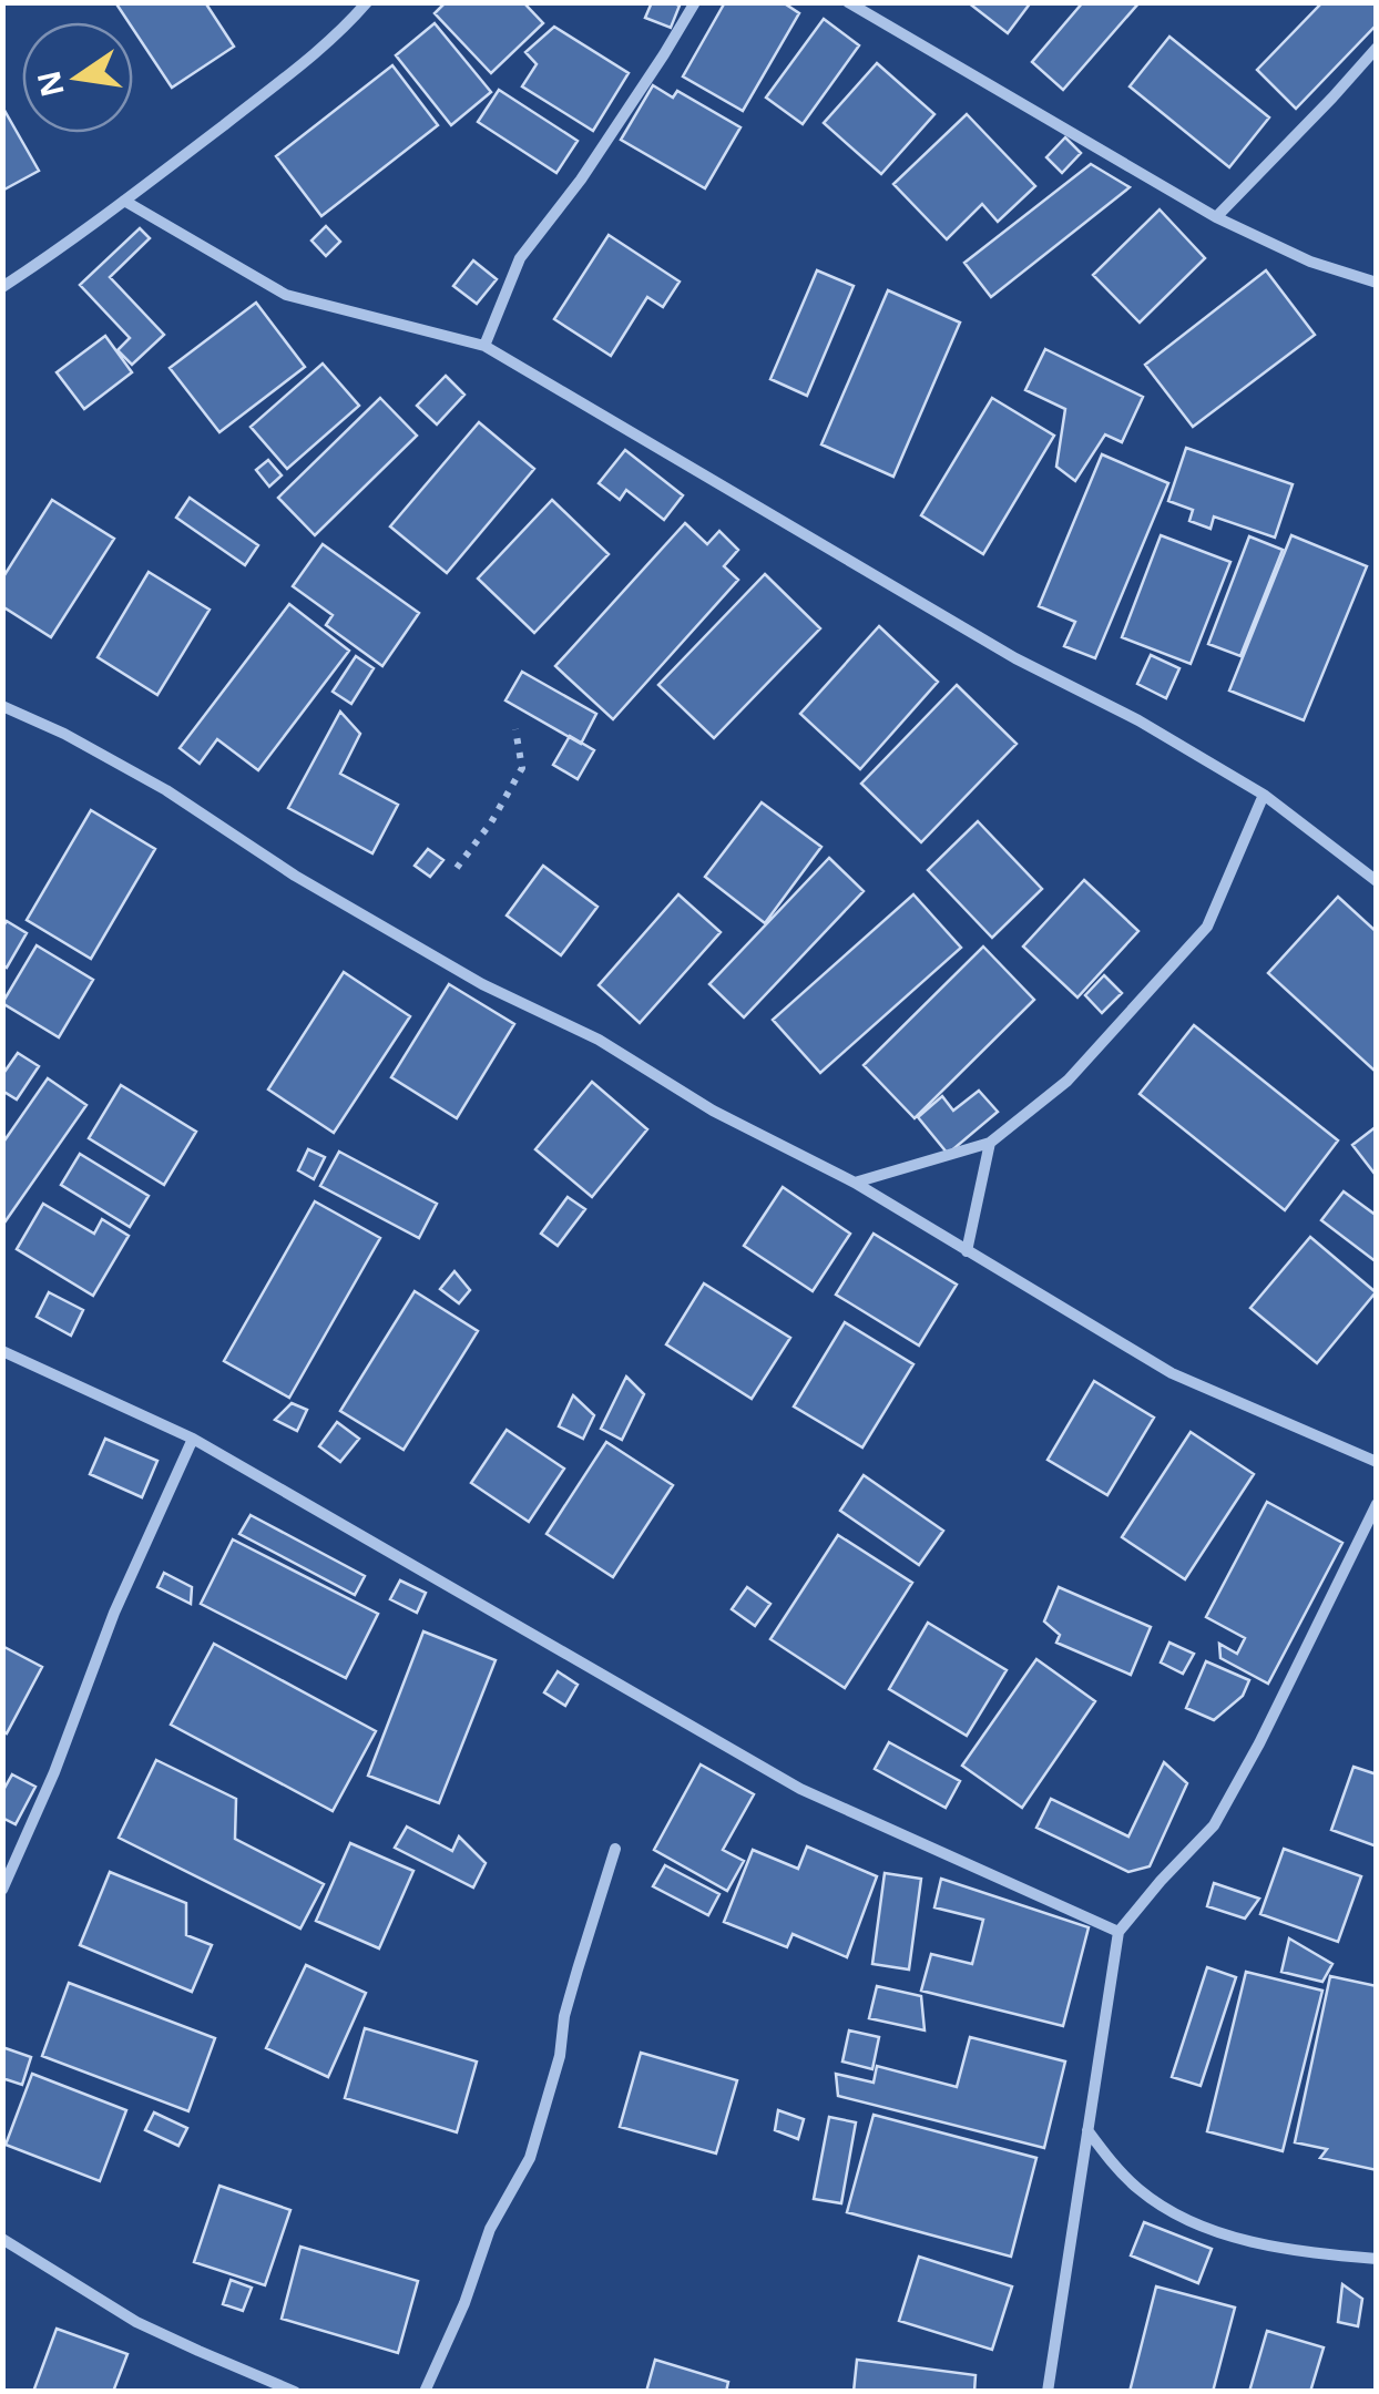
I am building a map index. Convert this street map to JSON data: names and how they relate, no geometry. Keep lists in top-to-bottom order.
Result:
{
  "north": "left"
}
